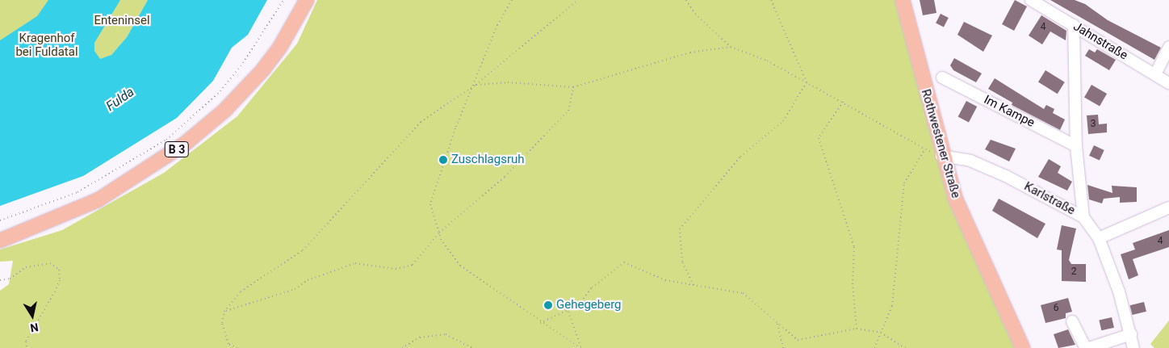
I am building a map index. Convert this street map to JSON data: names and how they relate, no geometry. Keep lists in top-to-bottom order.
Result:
{
  "streets": {
    "main road": ["Rothwestener Straße", "B 3"],
    "street": ["Jahnstraße", "Im Kampe", "Karlstraße"]
  },
  "crossings": [
    ["Rothwestener Straße", "Karlstraße"]
  ],
  "water": ["Fulda"],
  "parks": ["Enteninsel", "Kragenhof bei Fuldatal"],
  "places": ["Zuschlagsruh", "Gehegeberg"],
  "house_numbers": [
    "4",
    "3",
    "4",
    "2",
    "6"
  ],
  "north": "bottom"
}
